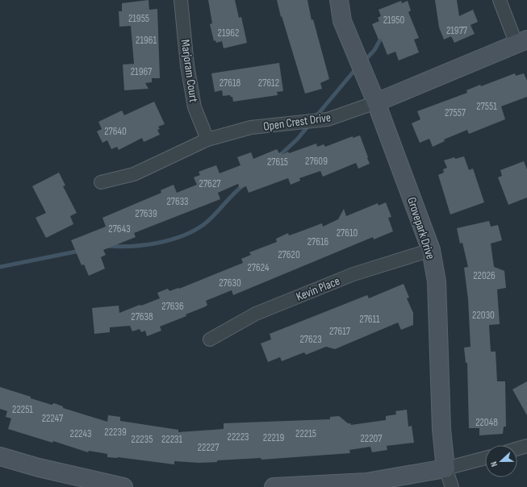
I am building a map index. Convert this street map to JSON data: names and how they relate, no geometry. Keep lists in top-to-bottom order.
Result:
{
  "streets": {
    "street": [
      "Marjoram Court",
      "Open Crest Drive",
      "Grovepark Drive",
      "Kevin Place"
    ]
  },
  "crossings": [
    ["Marjoram Court", "Open Crest Drive"],
    ["Open Crest Drive", "Grovepark Drive"],
    ["Grovepark Drive", "Kevin Place"]
  ],
  "house_numbers": [
    "21955",
    "21950",
    "21977",
    "21962",
    "21961",
    "21967",
    "27618",
    "27612",
    "27551",
    "27557",
    "27640",
    "27609",
    "27615",
    "27627",
    "27633",
    "27639",
    "27643",
    "27610",
    "27616",
    "27620",
    "27624",
    "22026",
    "27630",
    "27636",
    "22030",
    "27638",
    "27611",
    "27617",
    "27623",
    "22251",
    "22247",
    "22048",
    "22239",
    "22243",
    "22215",
    "22223",
    "22219",
    "22207",
    "22235",
    "22231",
    "22227"
  ],
  "north": "left"
}
